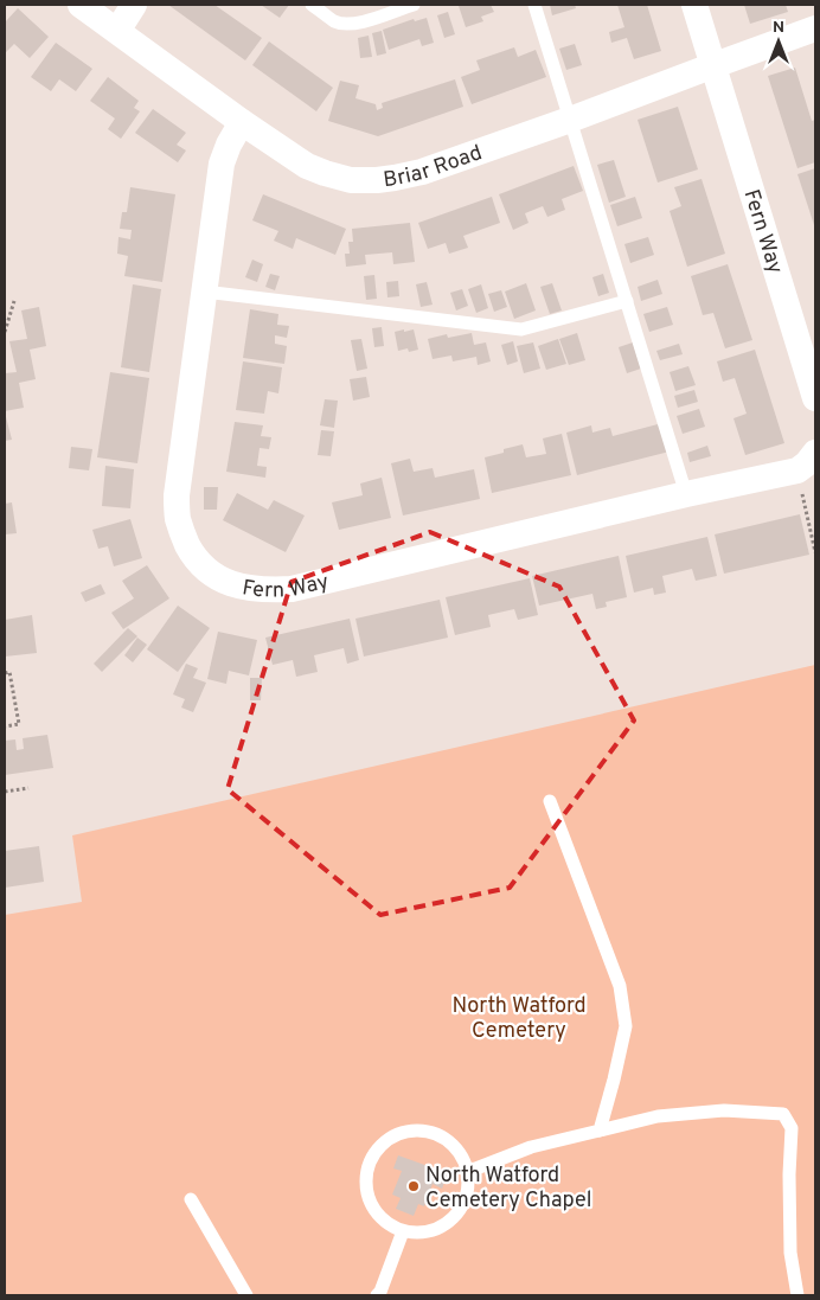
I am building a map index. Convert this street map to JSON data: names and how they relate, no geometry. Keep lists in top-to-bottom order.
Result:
{
  "streets": {
    "street": ["Briar Road", "Fern Way"]
  },
  "crossings": [
    ["Briar Road", "Fern Way"]
  ],
  "parks": ["North Watford Cemetery"],
  "places": ["North Watford Cemetery Chapel"],
  "north": "top"
}
